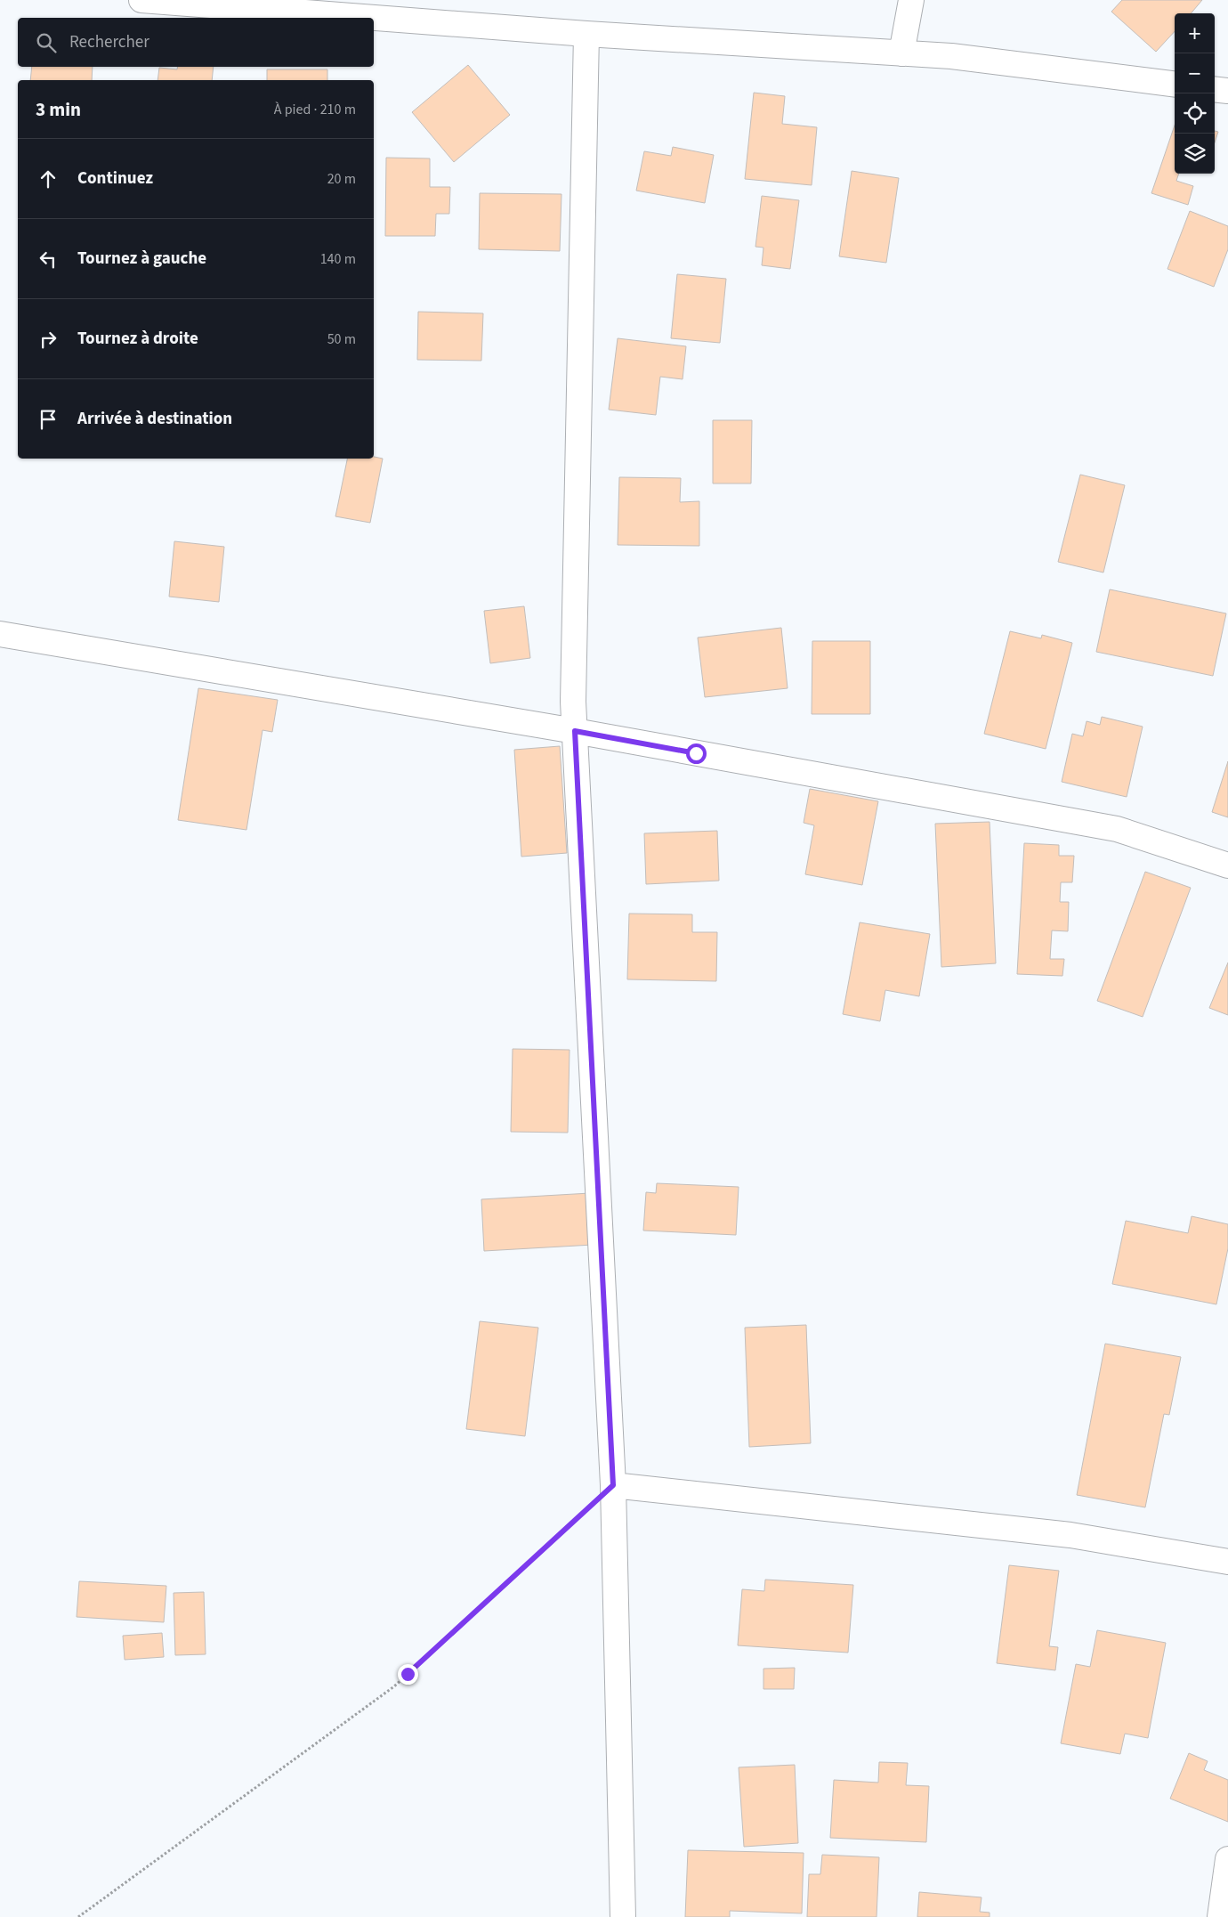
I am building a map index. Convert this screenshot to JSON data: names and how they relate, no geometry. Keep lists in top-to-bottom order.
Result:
{
  "page": {
    "map_buttons": ["+", "−"],
    "search": "Rechercher",
    "heading": ["3 min", "À pied · 210 m"],
    "list": [
      ["Continuez", "20 m"],
      ["Tournez à gauche", "140 m"],
      ["Tournez à droite", "50 m"],
      "Arrivée à destination"
    ]
  }
}
